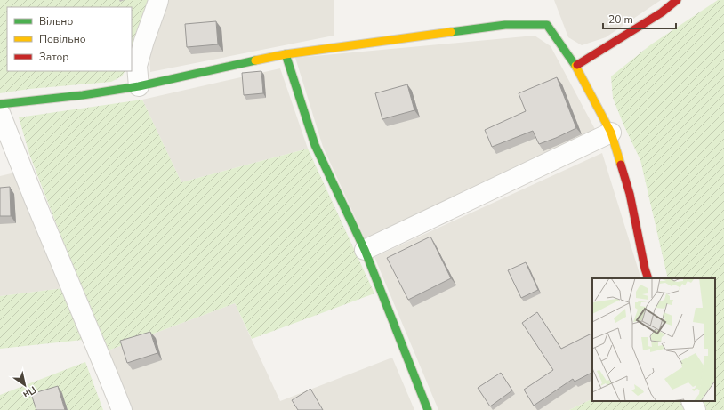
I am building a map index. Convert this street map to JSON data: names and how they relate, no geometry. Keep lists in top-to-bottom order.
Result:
{
  "legend": ["Вільно", "Повільно", "Затор"],
  "scale_bar": "20 m",
  "north": "bottom right"
}
